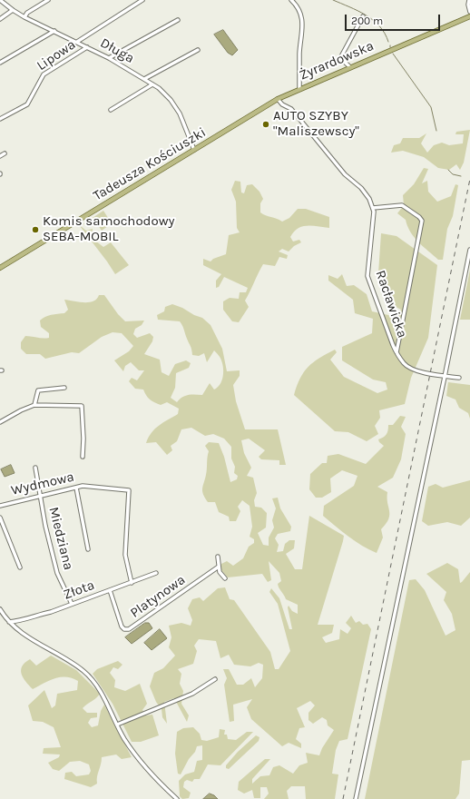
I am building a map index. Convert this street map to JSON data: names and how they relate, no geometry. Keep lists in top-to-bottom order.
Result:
{
  "streets": {
    "main road": ["Żyrardowska", "Tadeusza Kościuszki"],
    "street": [
      "Długa",
      "Lipowa",
      "Racławicka",
      "Wydmowa",
      "Miedziana",
      "Złota",
      "Platynowa"
    ]
  },
  "crossings": [
    ["Długa", "Lipowa"],
    ["Długa", "Tadeusza Kościuszki"],
    ["Żyrardowska", "Tadeusza Kościuszki"],
    ["Wydmowa", "Miedziana"],
    ["Wydmowa", "Złota"],
    ["Miedziana", "Złota"],
    ["Złota", "Platynowa"]
  ],
  "places": ["AUTO SZYBY \"Maliszewscy\"", "Komis samochodowy SEBA-MOBIL"],
  "scale_bar": "200 m"
}
